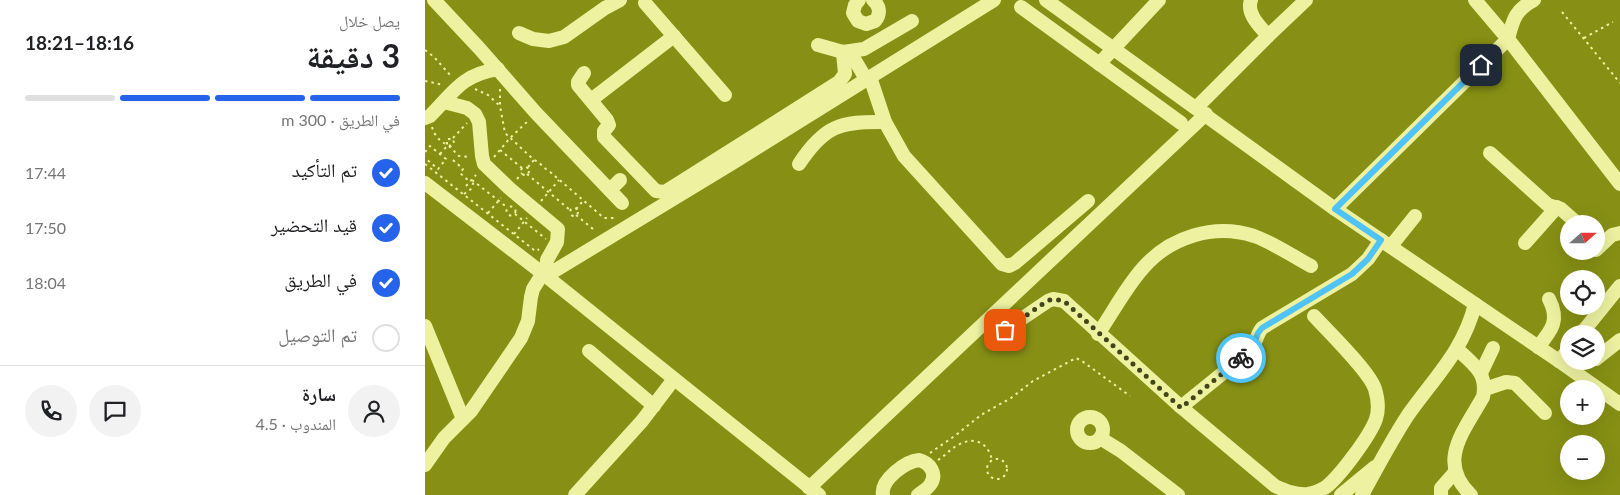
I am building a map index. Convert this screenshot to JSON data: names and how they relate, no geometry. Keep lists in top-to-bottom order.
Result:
{
  "north": "right",
  "page": {
    "heading": ["3 دقيقة", "يصل خلال", "18:16–18:21"],
    "panel": ["سارة", "المندوب · 4.5"],
    "bar": "في الطريق · 300 m",
    "list": [
      ["تم التأكيد", "17:44"],
      ["قيد التحضير", "17:50"],
      ["في الطريق", "18:04"],
      "تم التوصيل"
    ],
    "map_buttons": ["+", "−"]
  }
}
